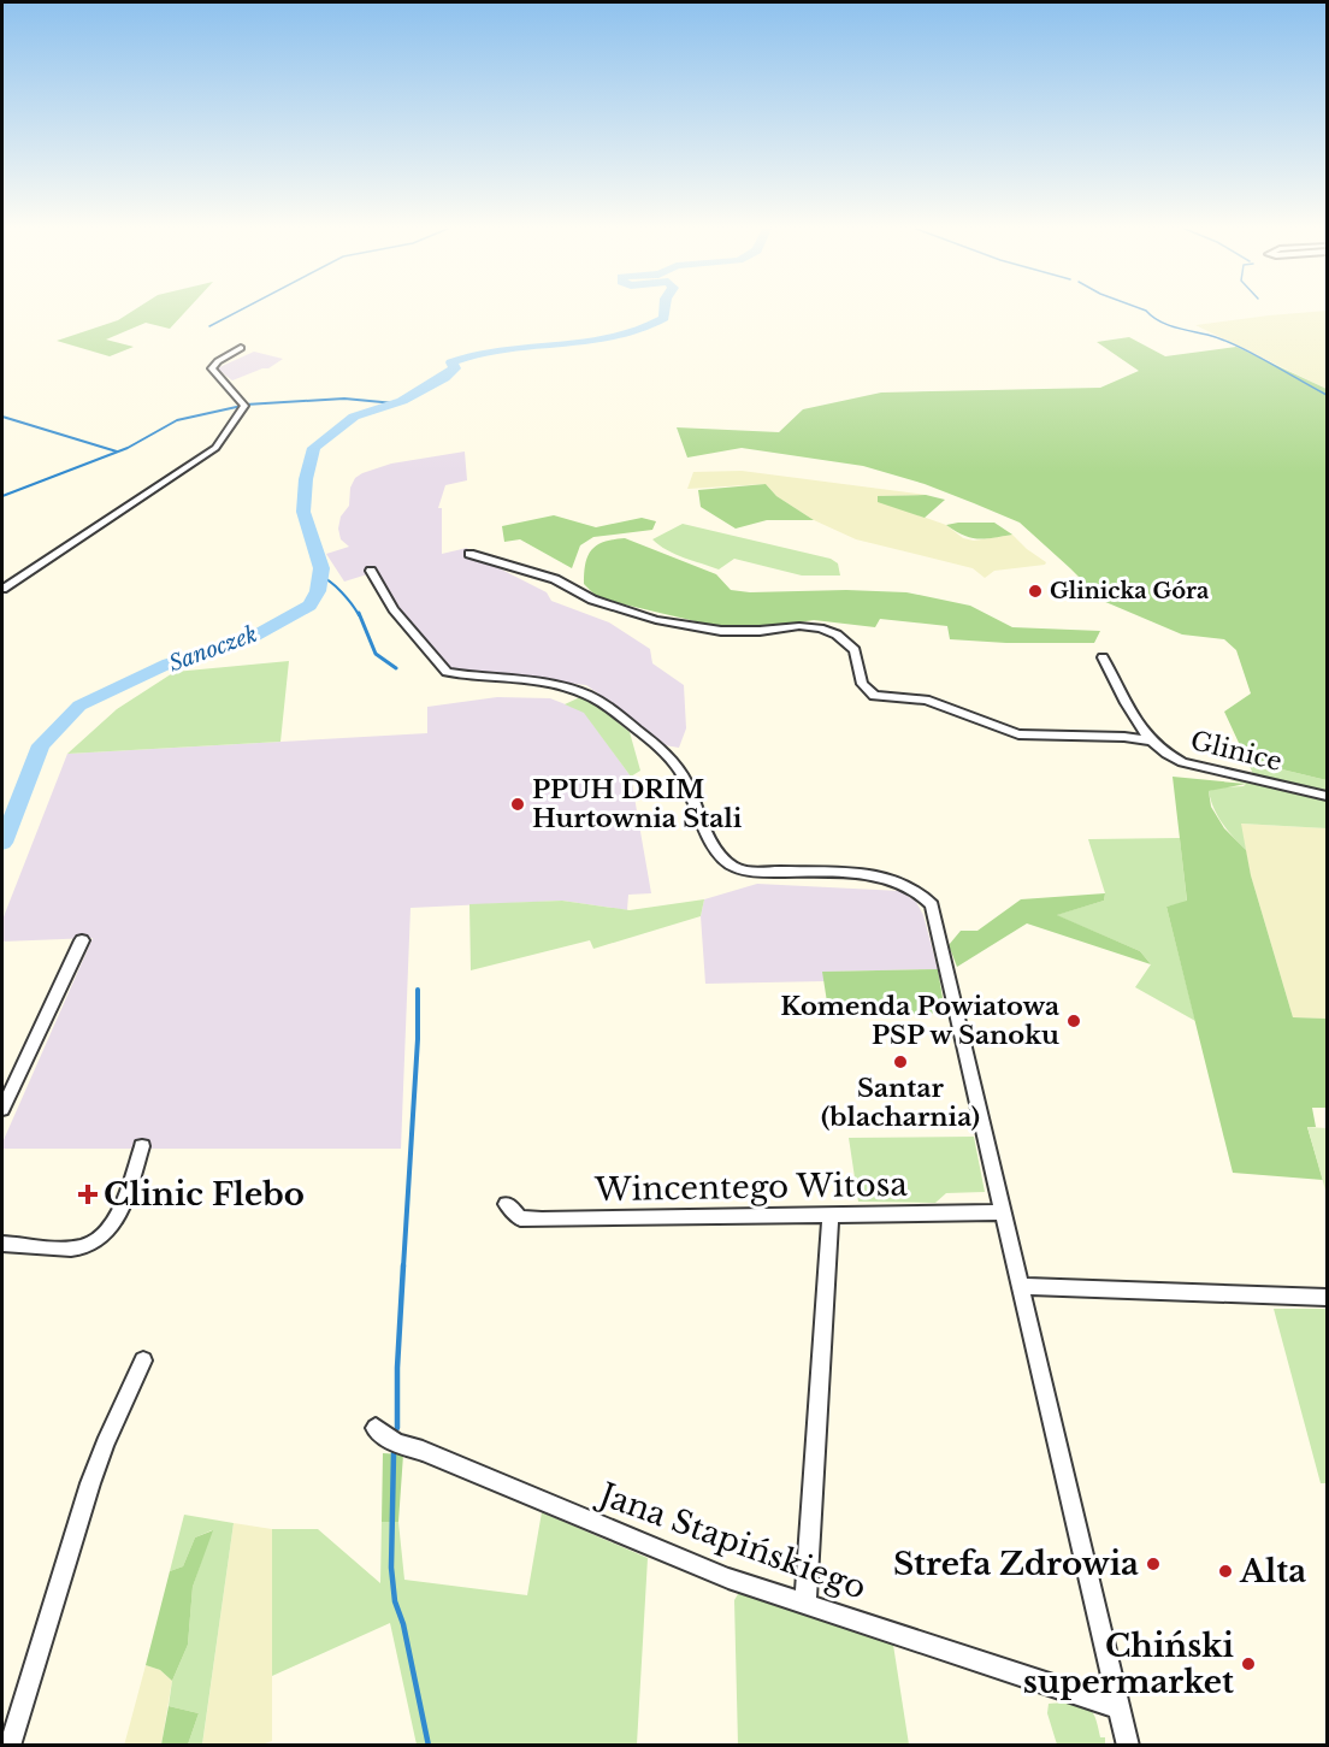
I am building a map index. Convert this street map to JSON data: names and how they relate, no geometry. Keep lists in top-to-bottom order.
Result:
{
  "streets": {
    "street": ["Glinice", "Wincentego Witosa", "Jana Stapińskiego"]
  },
  "water": ["Sanoczek"],
  "places": {
    "other": [
      "Glinicka Góra",
      "PPUH DRIM Hurtownia Stali",
      "Komenda Powiatowa PSP w Sanoku",
      "Santar (blacharnia)",
      "Strefa Zdrowia",
      "Alta",
      "Chiński supermarket"
    ],
    "health": ["Clinic Flebo"]
  }
}
